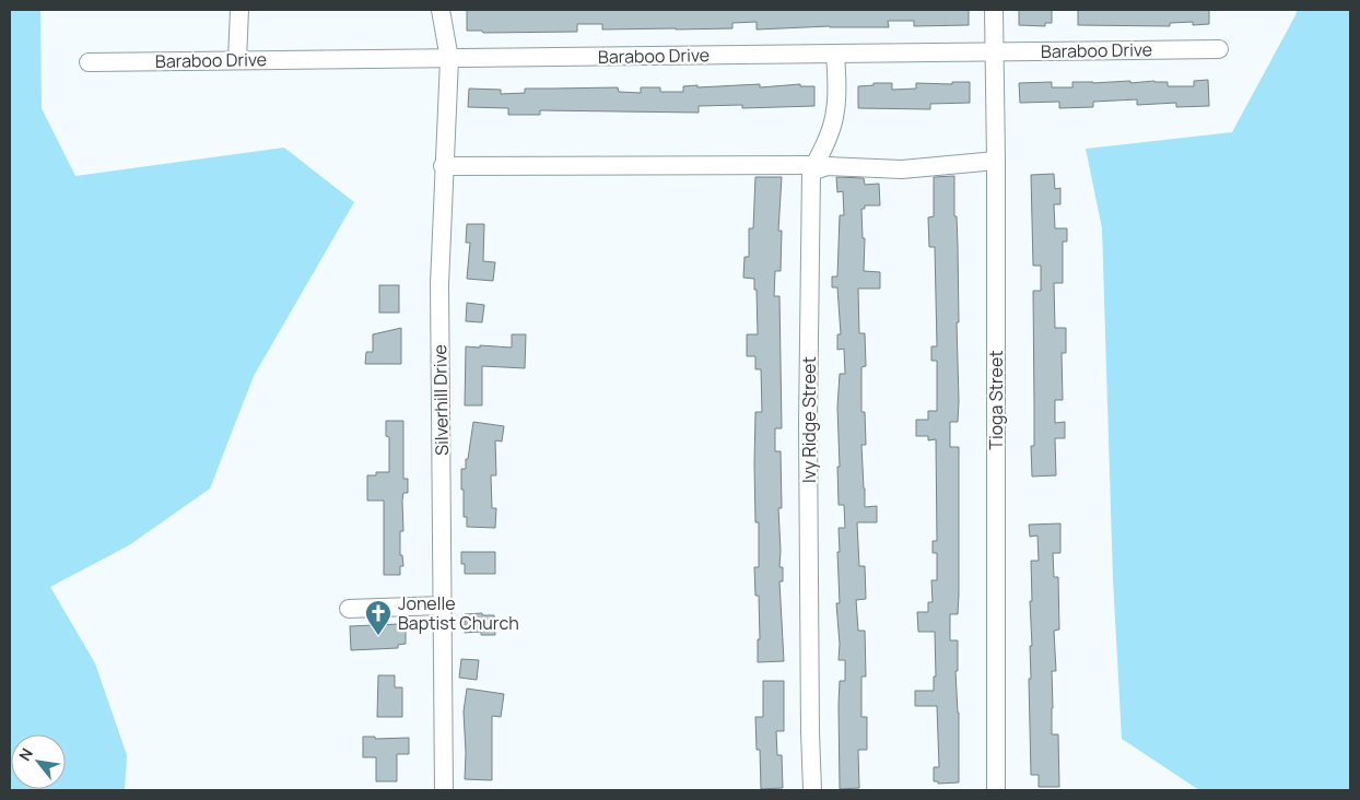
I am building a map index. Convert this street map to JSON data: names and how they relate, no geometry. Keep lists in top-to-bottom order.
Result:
{
  "streets": {
    "street": [
      "Baraboo Drive",
      "Silverhill Drive",
      "Tioga Street",
      "Ivy Ridge Street"
    ]
  },
  "crossings": [
    ["Baraboo Drive", "Silverhill Drive"],
    ["Baraboo Drive", "Tioga Street"],
    ["Baraboo Drive", "Ivy Ridge Street"]
  ],
  "places": {
    "church": ["Jonelle Baptist Church"]
  },
  "north": "top left"
}
